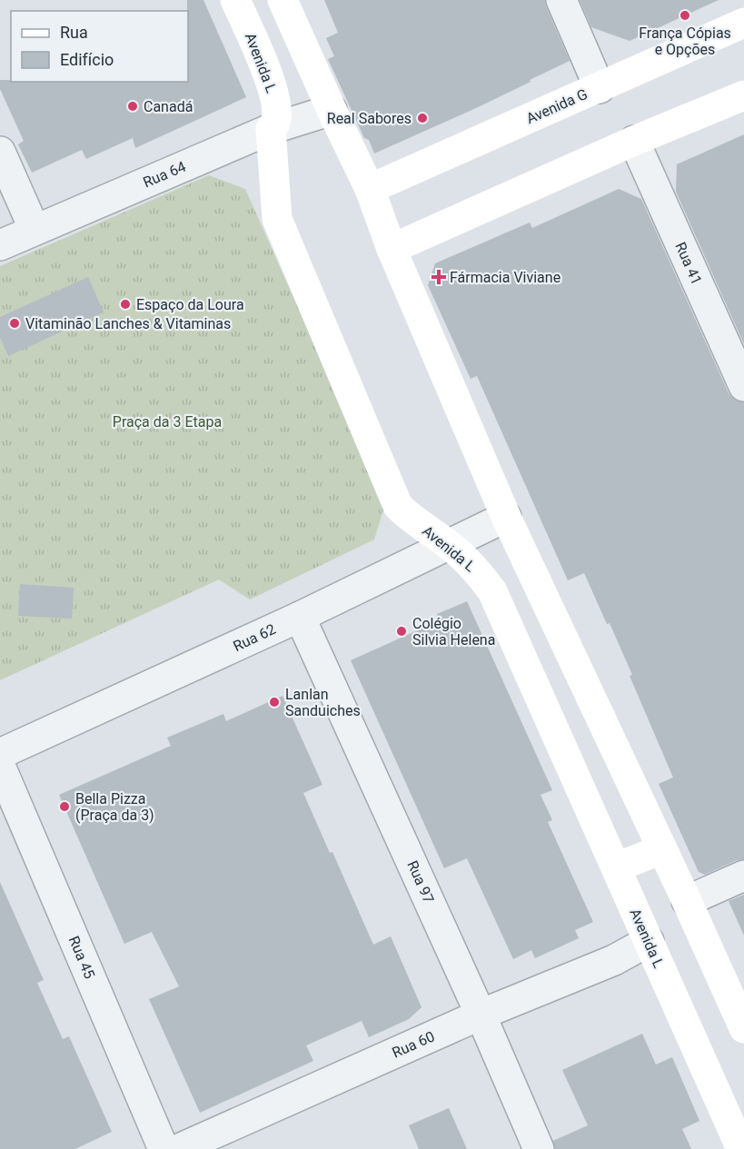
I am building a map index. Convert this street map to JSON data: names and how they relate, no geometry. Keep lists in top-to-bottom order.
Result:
{
  "streets": {
    "street": [
      "Avenida L",
      "Avenida G",
      "Rua 64",
      "Rua 41",
      "Rua 62",
      "Rua 97",
      "Rua 45",
      "Rua 60"
    ]
  },
  "crossings": [
    ["Avenida L", "Rua 64"],
    ["Avenida L", "Rua 62"],
    ["Avenida L", "Rua 60"],
    ["Rua 62", "Rua 97"],
    ["Rua 97", "Rua 60"]
  ],
  "parks": ["Praça da 3 Etapa"],
  "places": {
    "other": [
      "França Cópias e Opções",
      "Canadá",
      "Real Sabores",
      "Espaço da Loura",
      "Vitaminão Lanches & Vitaminas",
      "Colégio Silvia Helena",
      "Lanlan Sanduiches",
      "Bella Pizza (Praça da 3)"
    ],
    "health": ["Fármacia Viviane"]
  },
  "legend": ["Rua", "Edifício"]
}
